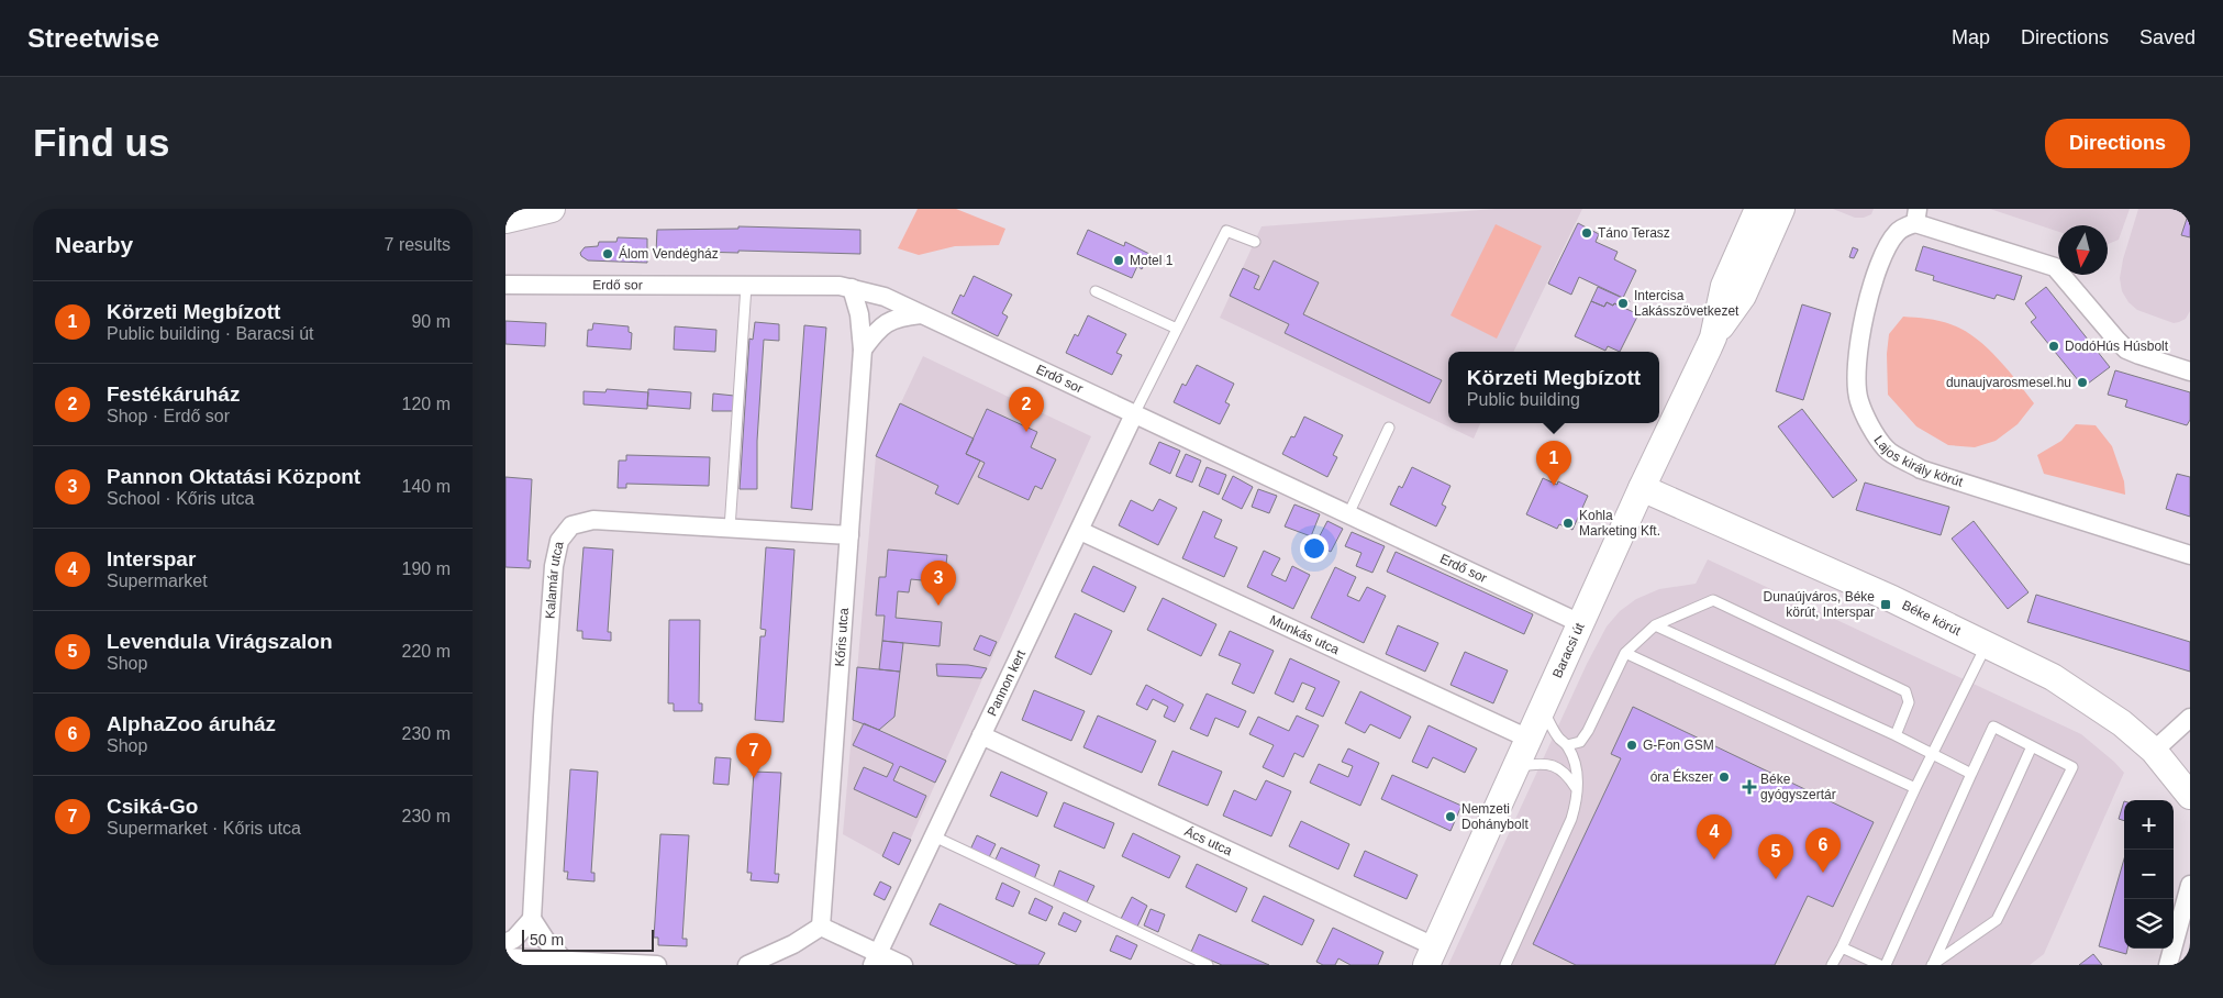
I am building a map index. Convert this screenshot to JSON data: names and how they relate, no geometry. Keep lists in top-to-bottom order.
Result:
{
  "streets": {
    "street": [
      "Erdő sor",
      "Lajos király körút",
      "Kalamár utca",
      "Béke körút",
      "Munkás utca",
      "Kőris utca",
      "Baracsi út",
      "Pannon kert",
      "Ács utca"
    ]
  },
  "crossings": [
    ["Erdő sor", "Kőris utca"],
    ["Erdő sor", "Baracsi út"],
    ["Erdő sor", "Pannon kert"],
    ["Kalamár utca", "Kőris utca"],
    ["Béke körút", "Baracsi út"],
    ["Munkás utca", "Baracsi út"],
    ["Munkás utca", "Pannon kert"],
    ["Baracsi út", "Ács utca"],
    ["Pannon kert", "Ács utca"]
  ],
  "places": {
    "other": [
      "Táno Terasz",
      "Álom Vendégház",
      "Motel 1",
      "Intercisa Lakásszövetkezet",
      "DodóHús Húsbolt",
      "dunaujvarosmesel.hu",
      "Kohla Marketing Kft.",
      "G-Fon GSM",
      "óra Ékszer",
      "Nemzeti Dohánybolt"
    ],
    "transit": ["Dunaújváros, Béke körút, Interspar"],
    "health": ["Béke gyógyszertár"]
  },
  "scale_bar": "50 m",
  "north": "bottom",
  "page": {
    "header": "Streetwise",
    "nav": ["Map", "Directions", "Saved"],
    "buttons": "Directions",
    "title": "Find us",
    "heading": ["Nearby", "7 results"],
    "list": [
      {
        "mark": "1",
        "name": "Körzeti Megbízott",
        "note": "Public building · Baracsi út",
        "value": "90 m"
      },
      {
        "mark": "2",
        "name": "Festékáruház",
        "note": "Shop · Erdő sor",
        "value": "120 m"
      },
      {
        "mark": "3",
        "name": "Pannon Oktatási Központ",
        "note": "School · Kőris utca",
        "value": "140 m"
      },
      {
        "mark": "4",
        "name": "Interspar",
        "note": "Supermarket",
        "value": "190 m"
      },
      {
        "mark": "5",
        "name": "Levendula Virágszalon",
        "note": "Shop",
        "value": "220 m"
      },
      {
        "mark": "6",
        "name": "AlphaZoo áruház",
        "note": "Shop",
        "value": "230 m"
      },
      {
        "mark": "7",
        "name": "Csiká-Go",
        "note": "Supermarket · Kőris utca",
        "value": "230 m"
      }
    ],
    "popup": ["Körzeti Megbízott", "Public building"],
    "pins": [
      "2",
      "1",
      "3",
      "7",
      "4",
      "6",
      "5"
    ],
    "map_buttons": ["+", "−"],
    "scale": "50 m"
  }
}
